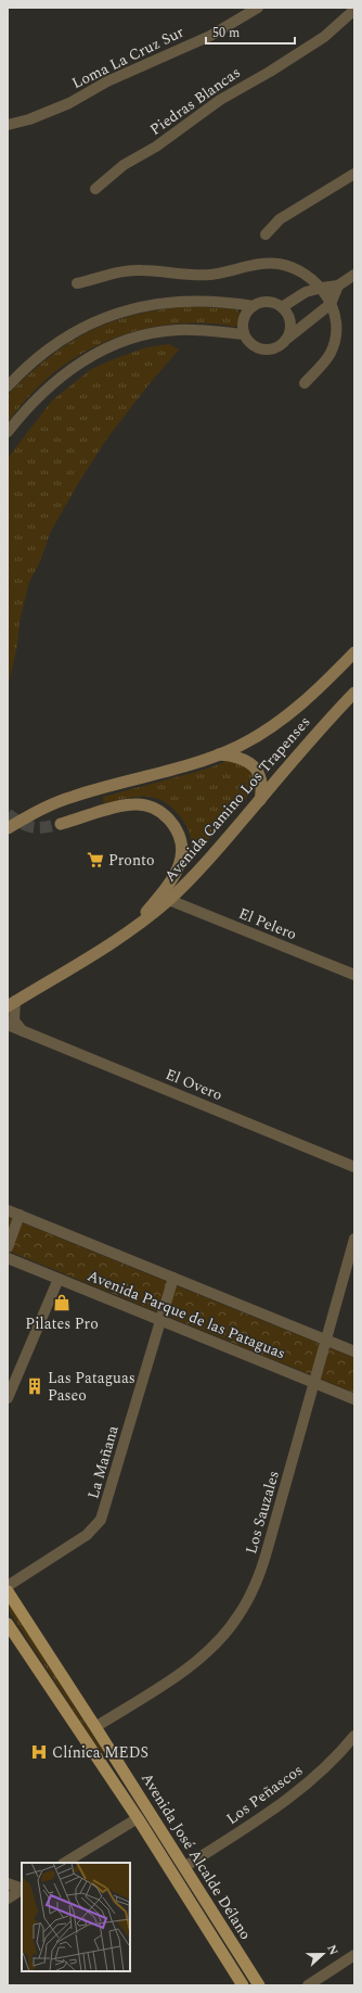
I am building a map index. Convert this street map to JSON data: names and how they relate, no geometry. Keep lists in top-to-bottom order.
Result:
{
  "streets": {
    "main road": ["Avenida Camino Los Trapenses", "Avenida José Alcalde Délano"],
    "street": [
      "Loma La Cruz Sur",
      "Piedras Blancas",
      "El Pelero",
      "El Overo",
      "Avenida Parque de las Pataguas",
      "La Mañana",
      "Los Sauzales",
      "Los Peñascos"
    ]
  },
  "crossings": [
    ["Avenida Camino Los Trapenses", "El Pelero"],
    ["Avenida Parque de las Pataguas", "La Mañana"],
    ["Avenida Parque de las Pataguas", "Los Sauzales"],
    ["Los Sauzales", "Avenida José Alcalde Délano"],
    ["Los Peñascos", "Avenida José Alcalde Délano"]
  ],
  "places": {
    "supermarket": ["Pronto"],
    "shop": ["Pilates Pro"],
    "building": ["Las Pataguas Paseo"],
    "hospital": ["Clínica MEDS"]
  },
  "scale_bar": "50 m",
  "north": "right"
}
